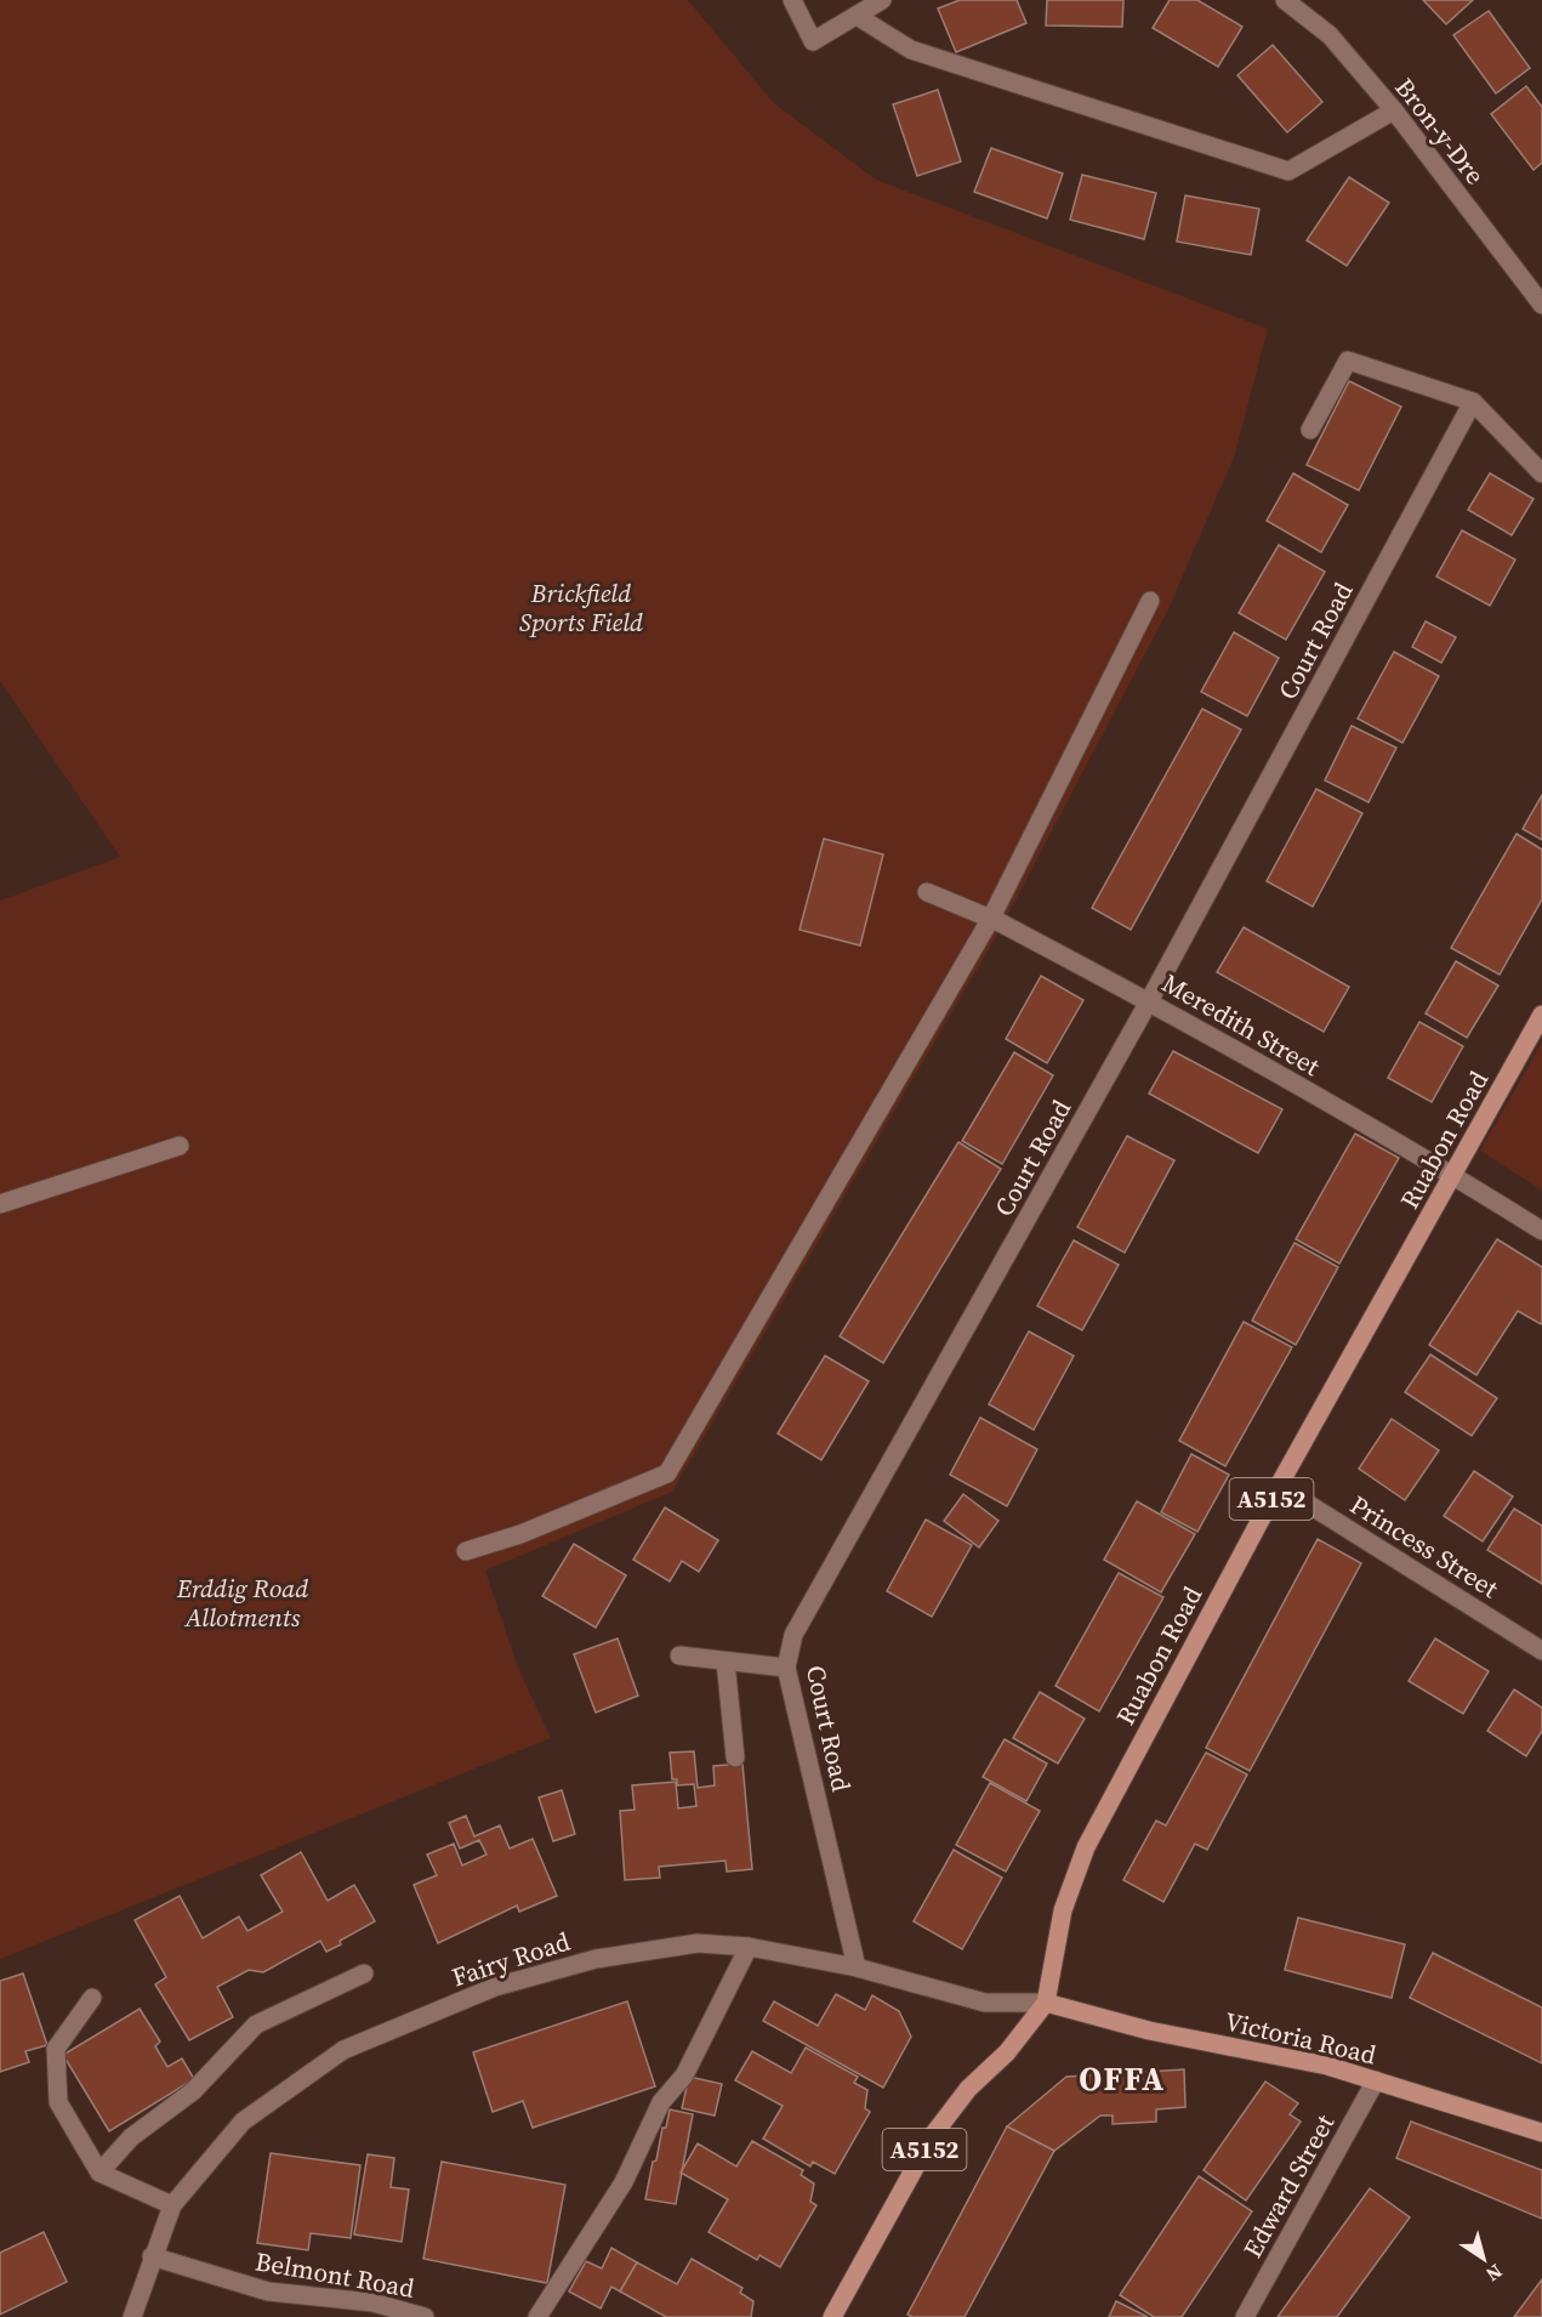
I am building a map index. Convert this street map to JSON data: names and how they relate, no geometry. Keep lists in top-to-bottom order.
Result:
{
  "streets": {
    "main road": ["Ruabon Road", "A5152", "Victoria Road"],
    "street": [
      "Bron-y-Dre",
      "Court Road",
      "Meredith Street",
      "Princess Street",
      "Fairy Road",
      "Edward Street",
      "Belmont Road"
    ]
  },
  "crossings": [
    ["Court Road", "Meredith Street"],
    ["Court Road", "Fairy Road"],
    ["Meredith Street", "Ruabon Road"],
    ["Ruabon Road", "Princess Street"],
    ["Ruabon Road", "Fairy Road"],
    ["Ruabon Road", "Victoria Road"],
    ["Fairy Road", "Victoria Road"],
    ["Fairy Road", "Belmont Road"],
    ["Victoria Road", "Edward Street"]
  ],
  "districts": ["OFFA"],
  "parks": ["Brickfield Sports Field", "Erddig Road Allotments"],
  "north": "bottom right"
}
